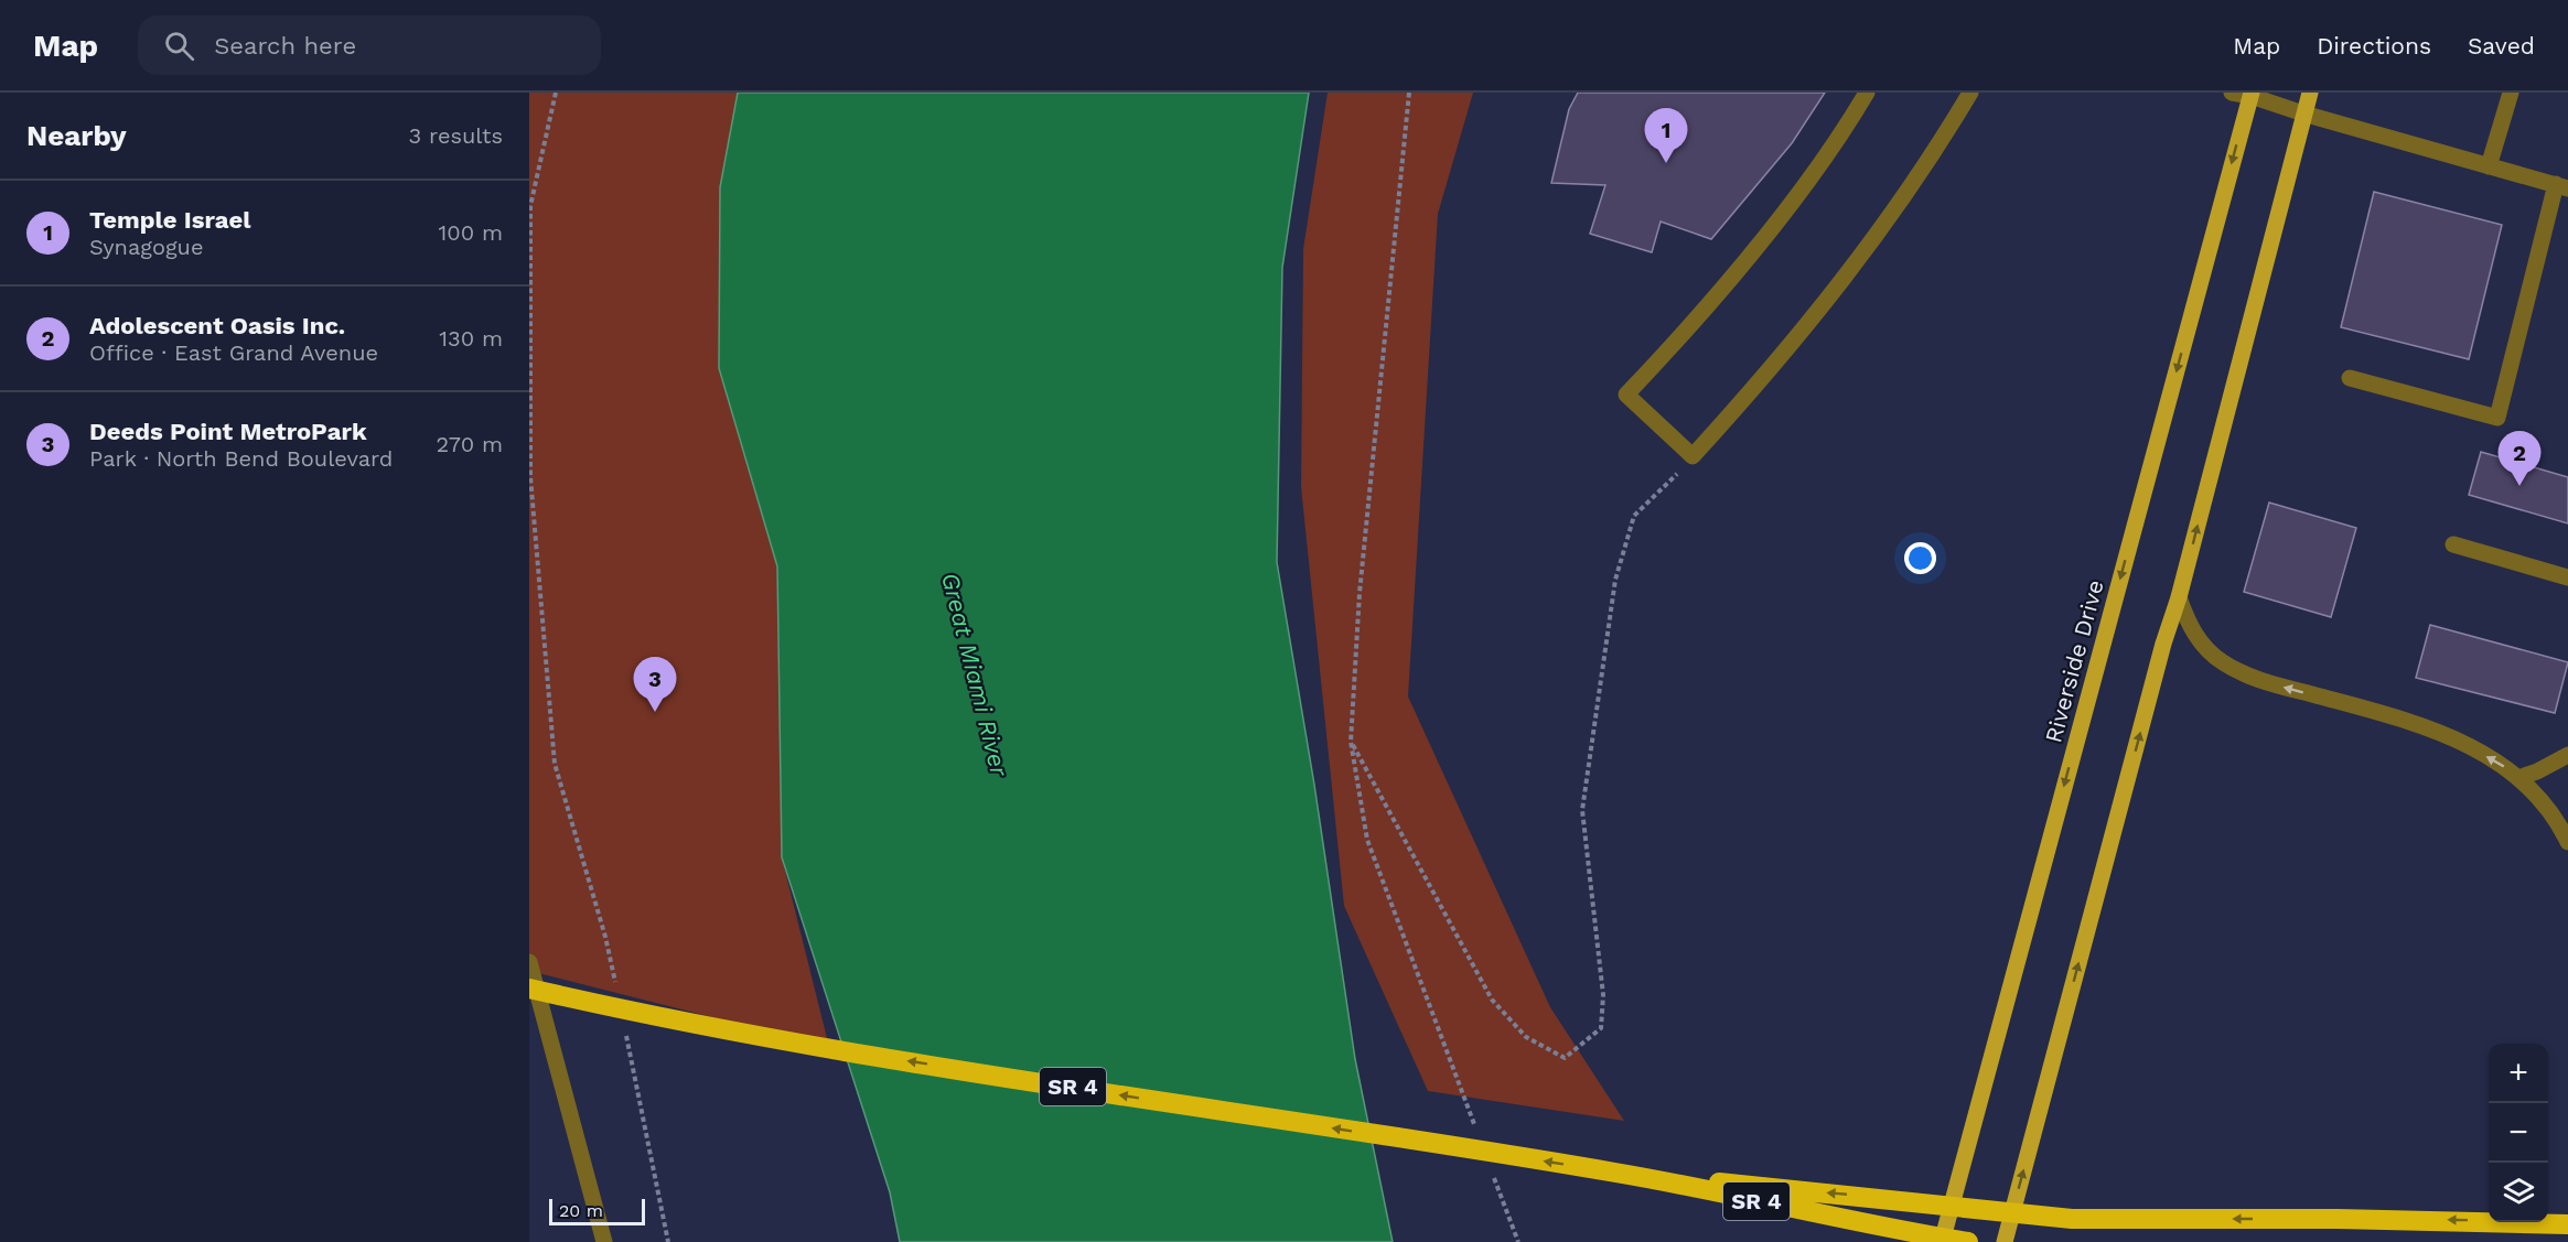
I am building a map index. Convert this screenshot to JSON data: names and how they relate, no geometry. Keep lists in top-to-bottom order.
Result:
{
  "streets": {
    "highway": ["SR 4"],
    "main road": ["Riverside Drive"]
  },
  "water": ["Great Miami River"],
  "scale_bar": "20 m",
  "page": {
    "header": "Map",
    "search": "Search here",
    "nav": ["Map", "Directions", "Saved"],
    "heading": ["Nearby", "3 results"],
    "pins": ["1", "2", "3"],
    "list": [
      {
        "mark": "1",
        "name": "Temple Israel",
        "note": "Synagogue",
        "value": "100 m"
      },
      {
        "mark": "2",
        "name": "Adolescent Oasis Inc.",
        "note": "Office · East Grand Avenue",
        "value": "130 m"
      },
      {
        "mark": "3",
        "name": "Deeds Point MetroPark",
        "note": "Park · North Bend Boulevard",
        "value": "270 m"
      }
    ],
    "map_buttons": ["+", "−"],
    "scale": "20 m"
  }
}
